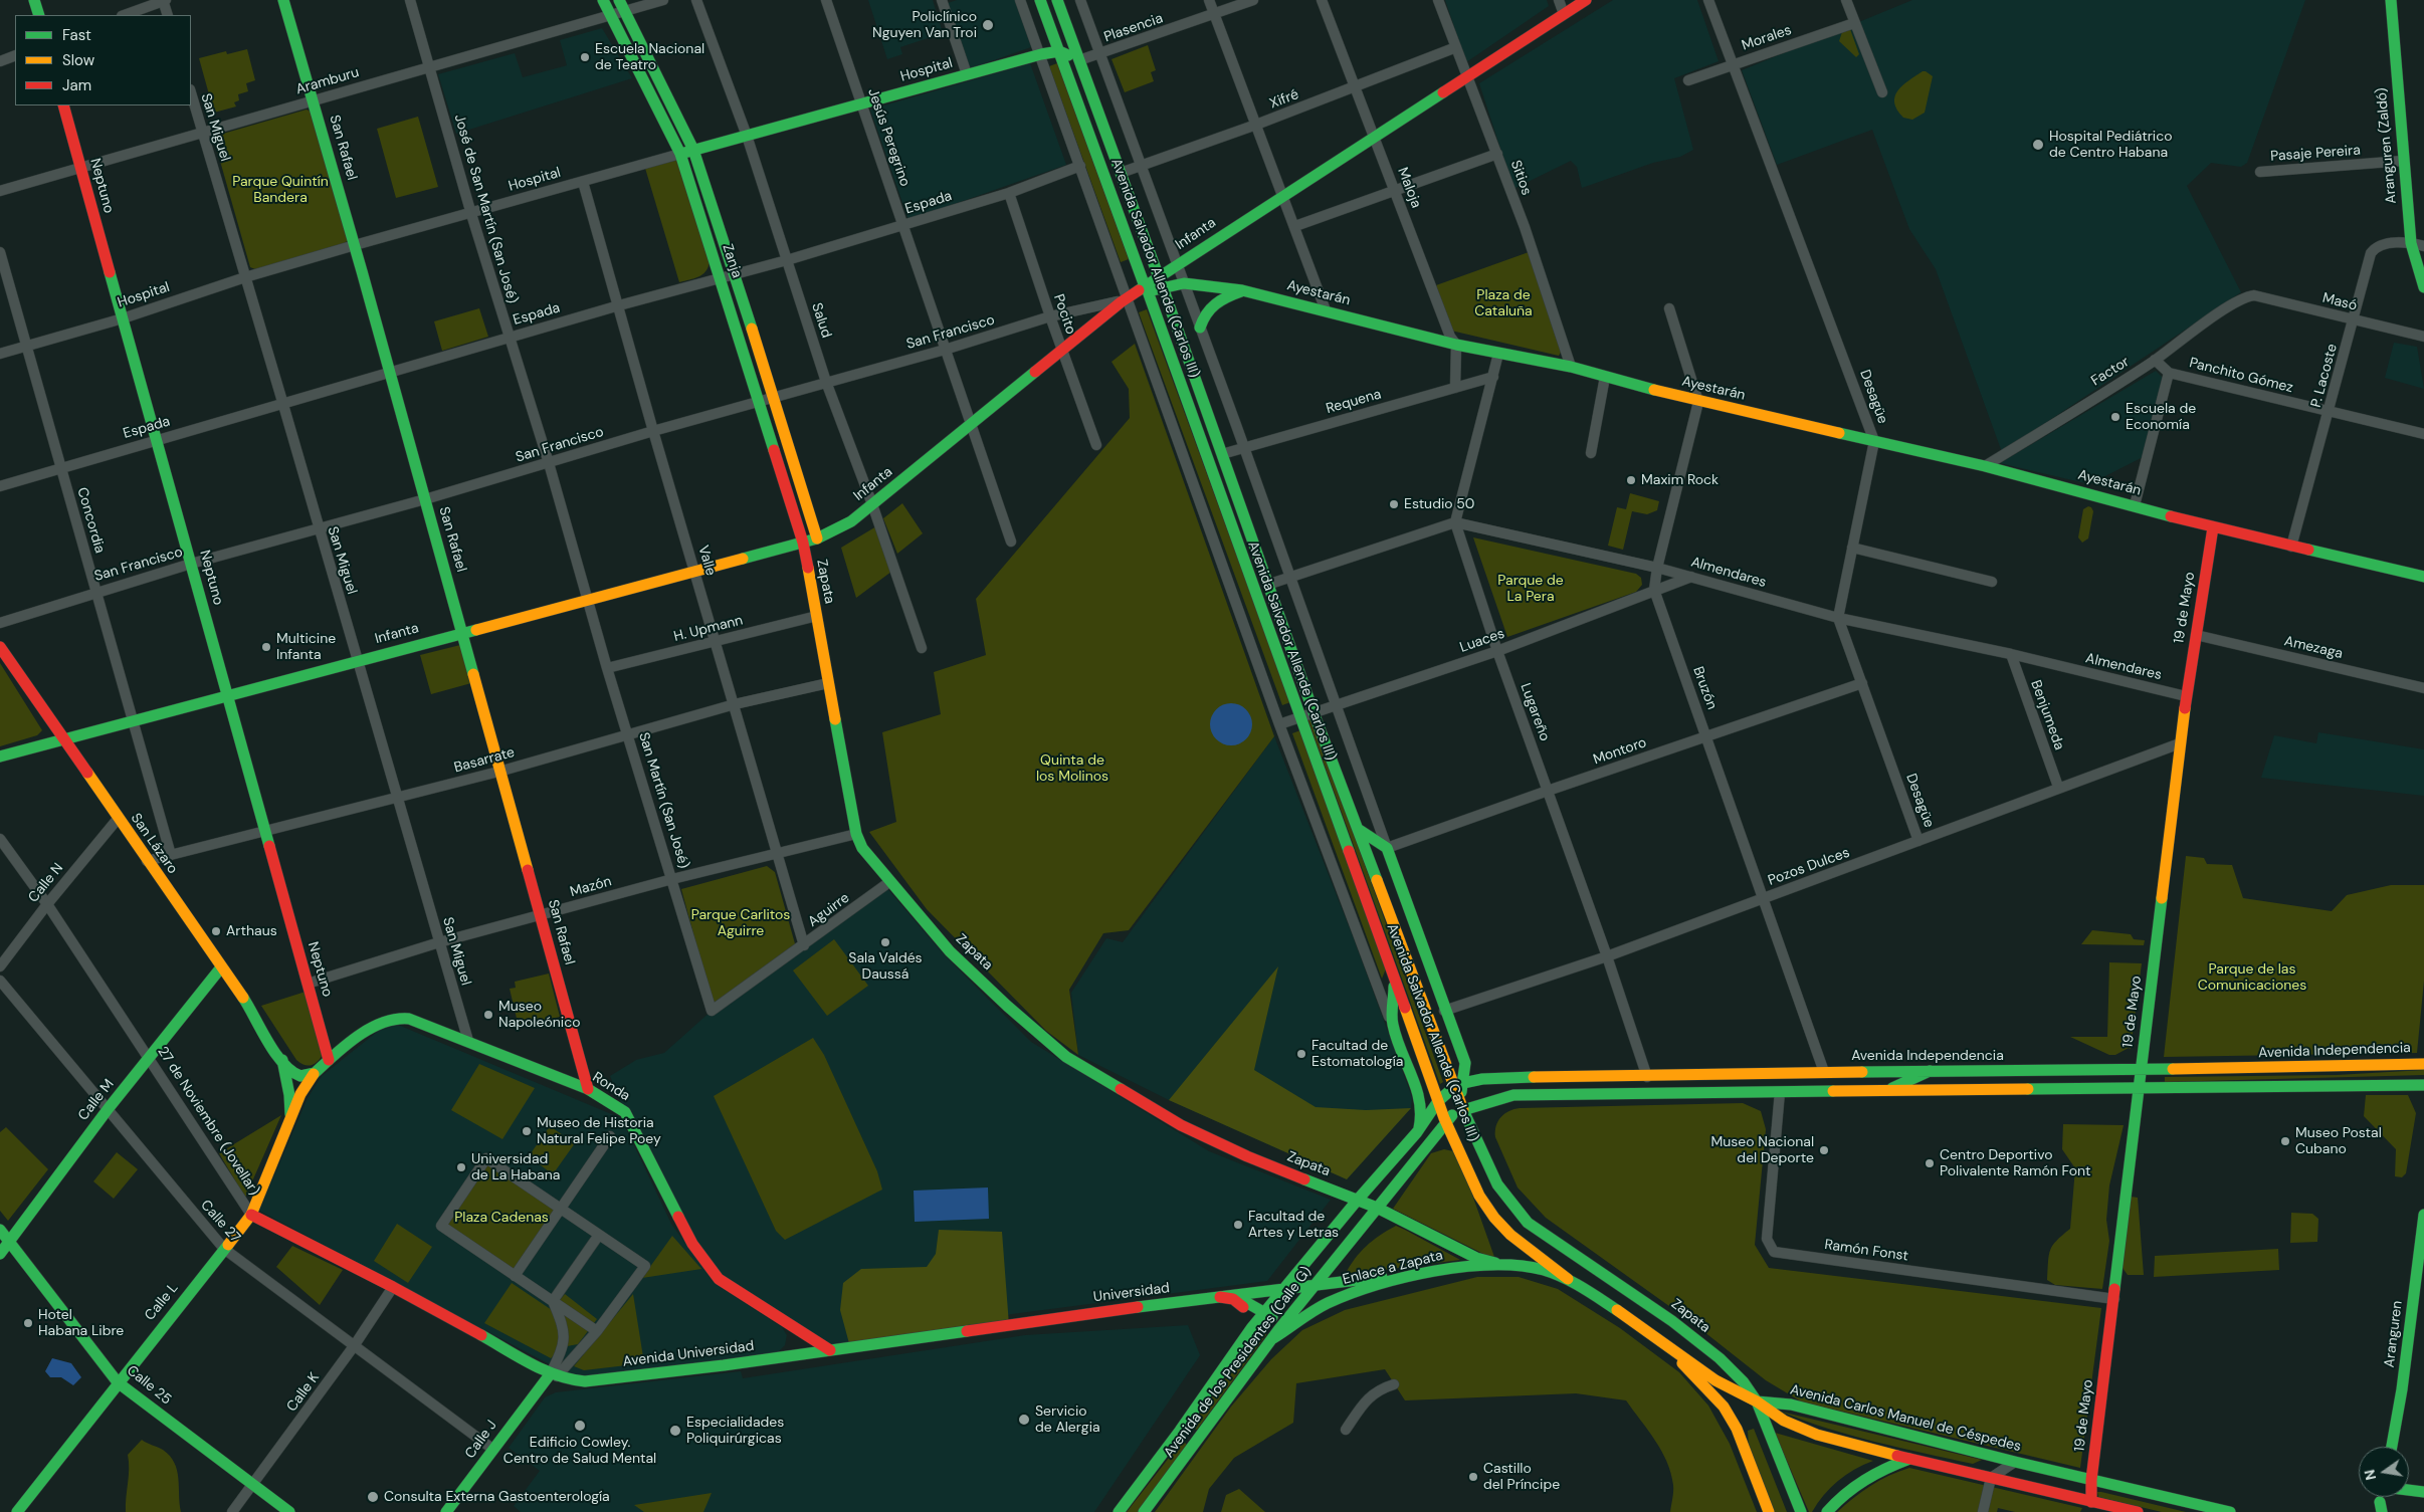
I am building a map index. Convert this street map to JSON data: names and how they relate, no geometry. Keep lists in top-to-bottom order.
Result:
{
  "streets": {
    "main road": [
      "Hospital",
      "Aranguren (Zaldó)",
      "San Rafael",
      "Neptuno",
      "Infanta",
      "Zanja",
      "Avenida Salvador Allende (Carlos III)",
      "Ayestarán",
      "Zapata",
      "19 de Mayo",
      "San Lázaro",
      "Avenida Independencia",
      "Ronda",
      "Calle M",
      "27 de Noviembre (Jovellar)",
      "Enlace a Zapata",
      "Universidad",
      "Calle L",
      "Aranguren",
      "Avenida Universidad",
      "Avenida de los Presidentes (Calle G)",
      "Calle 25",
      "Avenida Carlos Manuel de Céspedes",
      "Calle J"
    ],
    "street": [
      "Plasencia",
      "Morales",
      "Aramburu",
      "Xifré",
      "San Miguel",
      "Jesús Peregrino",
      "Pasaje Pereira",
      "Sitios",
      "Maloja",
      "Espada",
      "José de San Martín (San José)",
      "Masó",
      "Pocito",
      "Salud",
      "San Francisco",
      "Factor",
      "Panchito Gómez",
      "P. Lacoste",
      "Desagüe",
      "Requena",
      "Concordia",
      "Valle",
      "Almendares",
      "H. Upmann",
      "Luaces",
      "Amezaga",
      "Bruzón",
      "Lugareño",
      "Benjumeda",
      "Montoro",
      "Basarrate",
      "San Martín (San José)",
      "Pozos Dulces",
      "Calle N",
      "Mazón",
      "Aguirre",
      "Calle 27",
      "Ramón Fonst",
      "Calle K"
    ]
  },
  "crossings": [
    ["Plasencia", "Avenida Salvador Allende (Carlos III)"],
    ["Morales", "Desagüe"],
    ["Hospital", "San Miguel"],
    ["Hospital", "Jesús Peregrino"],
    ["Hospital", "San Rafael"],
    ["Hospital", "Neptuno"],
    ["Hospital", "José de San Martín (San José)"],
    ["Hospital", "Zanja"],
    ["Hospital", "Avenida Salvador Allende (Carlos III)"],
    ["Hospital", "Salud"],
    ["Hospital", "Concordia"],
    ["Hospital", "Valle"],
    ["Aramburu", "San Miguel"],
    ["Aramburu", "San Rafael"],
    ["Aramburu", "Neptuno"],
    ["Aramburu", "José de San Martín (San José)"],
    ["Aramburu", "Zanja"],
    ["Xifré", "Sitios"],
    ["Xifré", "Maloja"],
    ["Xifré", "Avenida Salvador Allende (Carlos III)"],
    ["San Miguel", "Espada"],
    ["San Miguel", "Infanta"],
    ["San Miguel", "San Francisco"],
    ["San Miguel", "Basarrate"],
    ["San Miguel", "Mazón"],
    ["San Miguel", "Ronda"],
    ["Jesús Peregrino", "Espada"],
    ["Jesús Peregrino", "Infanta"],
    ["Jesús Peregrino", "San Francisco"],
    ["Aranguren (Zaldó)", "Pasaje Pereira"],
    ["Aranguren (Zaldó)", "P. Lacoste"],
    ["San Rafael", "Espada"],
    ["San Rafael", "Infanta"],
    ["San Rafael", "San Francisco"],
    ["San Rafael", "Basarrate"],
    ["San Rafael", "Mazón"],
    ["San Rafael", "Ronda"],
    ["Sitios", "Infanta"],
    ["Sitios", "Ayestarán"],
    ["Neptuno", "Espada"],
    ["Neptuno", "Infanta"],
    ["Neptuno", "San Francisco"],
    ["Neptuno", "Basarrate"],
    ["Neptuno", "Mazón"],
    ["Neptuno", "Ronda"],
    ["Maloja", "Infanta"],
    ["Maloja", "Ayestarán"],
    ["Maloja", "Requena"],
    ["Espada", "José de San Martín (San José)"],
    ["Espada", "Zanja"],
    ["Espada", "Pocito"],
    ["Espada", "Salud"],
    ["Espada", "Concordia"],
    ["Espada", "Valle"],
    ["José de San Martín (San José)", "Infanta"],
    ["José de San Martín (San José)", "San Francisco"],
    ["José de San Martín (San José)", "San Martín (San José)"],
    ["Infanta", "Zanja"],
    ["Infanta", "Avenida Salvador Allende (Carlos III)"],
    ["Infanta", "Ayestarán"],
    ["Infanta", "Pocito"],
    ["Infanta", "Salud"],
    ["Infanta", "San Francisco"],
    ["Infanta", "Concordia"],
    ["Infanta", "Valle"],
    ["Infanta", "Zapata"],
    ["Infanta", "San Martín (San José)"],
    ["Infanta", "San Lázaro"],
    ["Zanja", "San Francisco"],
    ["Zanja", "Zapata"],
    ["Avenida Salvador Allende (Carlos III)", "Ayestarán"],
    ["Avenida Salvador Allende (Carlos III)", "Requena"],
    ["Avenida Salvador Allende (Carlos III)", "Zapata"],
    ["Avenida Salvador Allende (Carlos III)", "Luaces"],
    ["Avenida Salvador Allende (Carlos III)", "Montoro"],
    ["Avenida Salvador Allende (Carlos III)", "Avenida Independencia"],
    ["Avenida Salvador Allende (Carlos III)", "Avenida de los Presidentes (Calle G)"],
    ["Ayestarán", "Factor"],
    ["Ayestarán", "P. Lacoste"],
    ["Ayestarán", "Desagüe"],
    ["Ayestarán", "19 de Mayo"],
    ["Ayestarán", "Bruzón"],
    ["Masó", "Factor"],
    ["Masó", "P. Lacoste"],
    ["Pocito", "San Francisco"],
    ["Salud", "San Francisco"],
    ["San Francisco", "Concordia"],
    ["San Francisco", "Valle"],
    ["Panchito Gómez", "P. Lacoste"],
    ["Desagüe", "Almendares"],
    ["Desagüe", "Montoro"],
    ["Desagüe", "Pozos Dulces"],
    ["Concordia", "Basarrate"],
    ["Valle", "H. Upmann"],
    ["Valle", "Basarrate"],
    ["Valle", "Mazón"],
    ["Valle", "Aguirre"],
    ["Almendares", "19 de Mayo"],
    ["Almendares", "Luaces"],
    ["Almendares", "Bruzón"],
    ["Almendares", "Lugareño"],
    ["Almendares", "Benjumeda"],
    ["Zapata", "H. Upmann"],
    ["Zapata", "Basarrate"],
    ["Zapata", "Mazón"],
    ["Zapata", "Aguirre"],
    ["Zapata", "Avenida de los Presidentes (Calle G)"],
    ["Zapata", "Avenida Carlos Manuel de Céspedes"],
    ["19 de Mayo", "Amezaga"],
    ["19 de Mayo", "Pozos Dulces"],
    ["19 de Mayo", "Avenida Independencia"],
    ["19 de Mayo", "Ramón Fonst"],
    ["19 de Mayo", "Avenida Carlos Manuel de Céspedes"],
    ["H. Upmann", "San Martín (San José)"],
    ["Luaces", "Bruzón"],
    ["Luaces", "Lugareño"],
    ["Bruzón", "Montoro"],
    ["Bruzón", "Pozos Dulces"],
    ["Bruzón", "Avenida Independencia"],
    ["Lugareño", "Montoro"],
    ["Lugareño", "Pozos Dulces"],
    ["Lugareño", "Avenida Independencia"],
    ["Benjumeda", "Pozos Dulces"],
    ["Basarrate", "San Martín (San José)"],
    ["Basarrate", "San Lázaro"],
    ["San Martín (San José)", "Mazón"],
    ["San Martín (San José)", "Aguirre"],
    ["San Lázaro", "Calle N"],
    ["San Lázaro", "Ronda"],
    ["San Lázaro", "Calle M"],
    ["San Lázaro", "Calle L"],
    ["Calle N", "27 de Noviembre (Jovellar)"],
    ["Ronda", "Universidad"],
    ["Ronda", "Calle L"],
    ["Ronda", "Avenida Universidad"],
    ["Calle M", "27 de Noviembre (Jovellar)"],
    ["Calle M", "Calle 27"],
    ["Calle M", "Calle 25"],
    ["27 de Noviembre (Jovellar)", "Calle L"],
    ["27 de Noviembre (Jovellar)", "Avenida Universidad"],
    ["27 de Noviembre (Jovellar)", "Calle K"],
    ["27 de Noviembre (Jovellar)", "Calle J"],
    ["Calle 27", "Calle L"],
    ["Calle 27", "Calle K"],
    ["Calle 27", "Calle J"],
    ["Enlace a Zapata", "Universidad"],
    ["Enlace a Zapata", "Avenida de los Presidentes (Calle G)"],
    ["Universidad", "Avenida Universidad"],
    ["Universidad", "Avenida de los Presidentes (Calle G)"],
    ["Calle L", "Calle 25"],
    ["Avenida Universidad", "Calle J"],
    ["Calle 25", "Calle K"]
  ],
  "parks": [
    "Parque Quintín Bandera",
    "Plaza de Cataluña",
    "Parque de La Pera",
    "Quinta de los Molinos",
    "Parque Carlitos Aguirre",
    "Parque de las Comunicaciones",
    "Plaza Cadenas"
  ],
  "places": [
    "Policlínico Nguyen Van Troi",
    "Escuela Nacional de Teatro",
    "Hospital Pediátrico de Centro Habana",
    "Escuela de Economía",
    "Maxim Rock",
    "Estudio 50",
    "Multicine Infanta",
    "Arthaus",
    "Sala Valdés Daussá",
    "Museo Napoleónico",
    "Facultad de Estomatología",
    "Museo de Historia Natural Felipe Poey",
    "Museo Postal Cubano",
    "Museo Nacional del Deporte",
    "Centro Deportivo Polivalente Ramón Font",
    "Universidad de La Habana",
    "Facultad de Artes y Letras",
    "Hotel Habana Libre",
    "Servicio de Alergia",
    "Edificio Cowley. Centro de Salud Mental",
    "Especialidades Poliquirúrgicas",
    "Castillo del Príncipe",
    "Consulta Externa Gastoenterología"
  ],
  "legend": ["Fast", "Slow", "Jam"],
  "north": "left"
}
